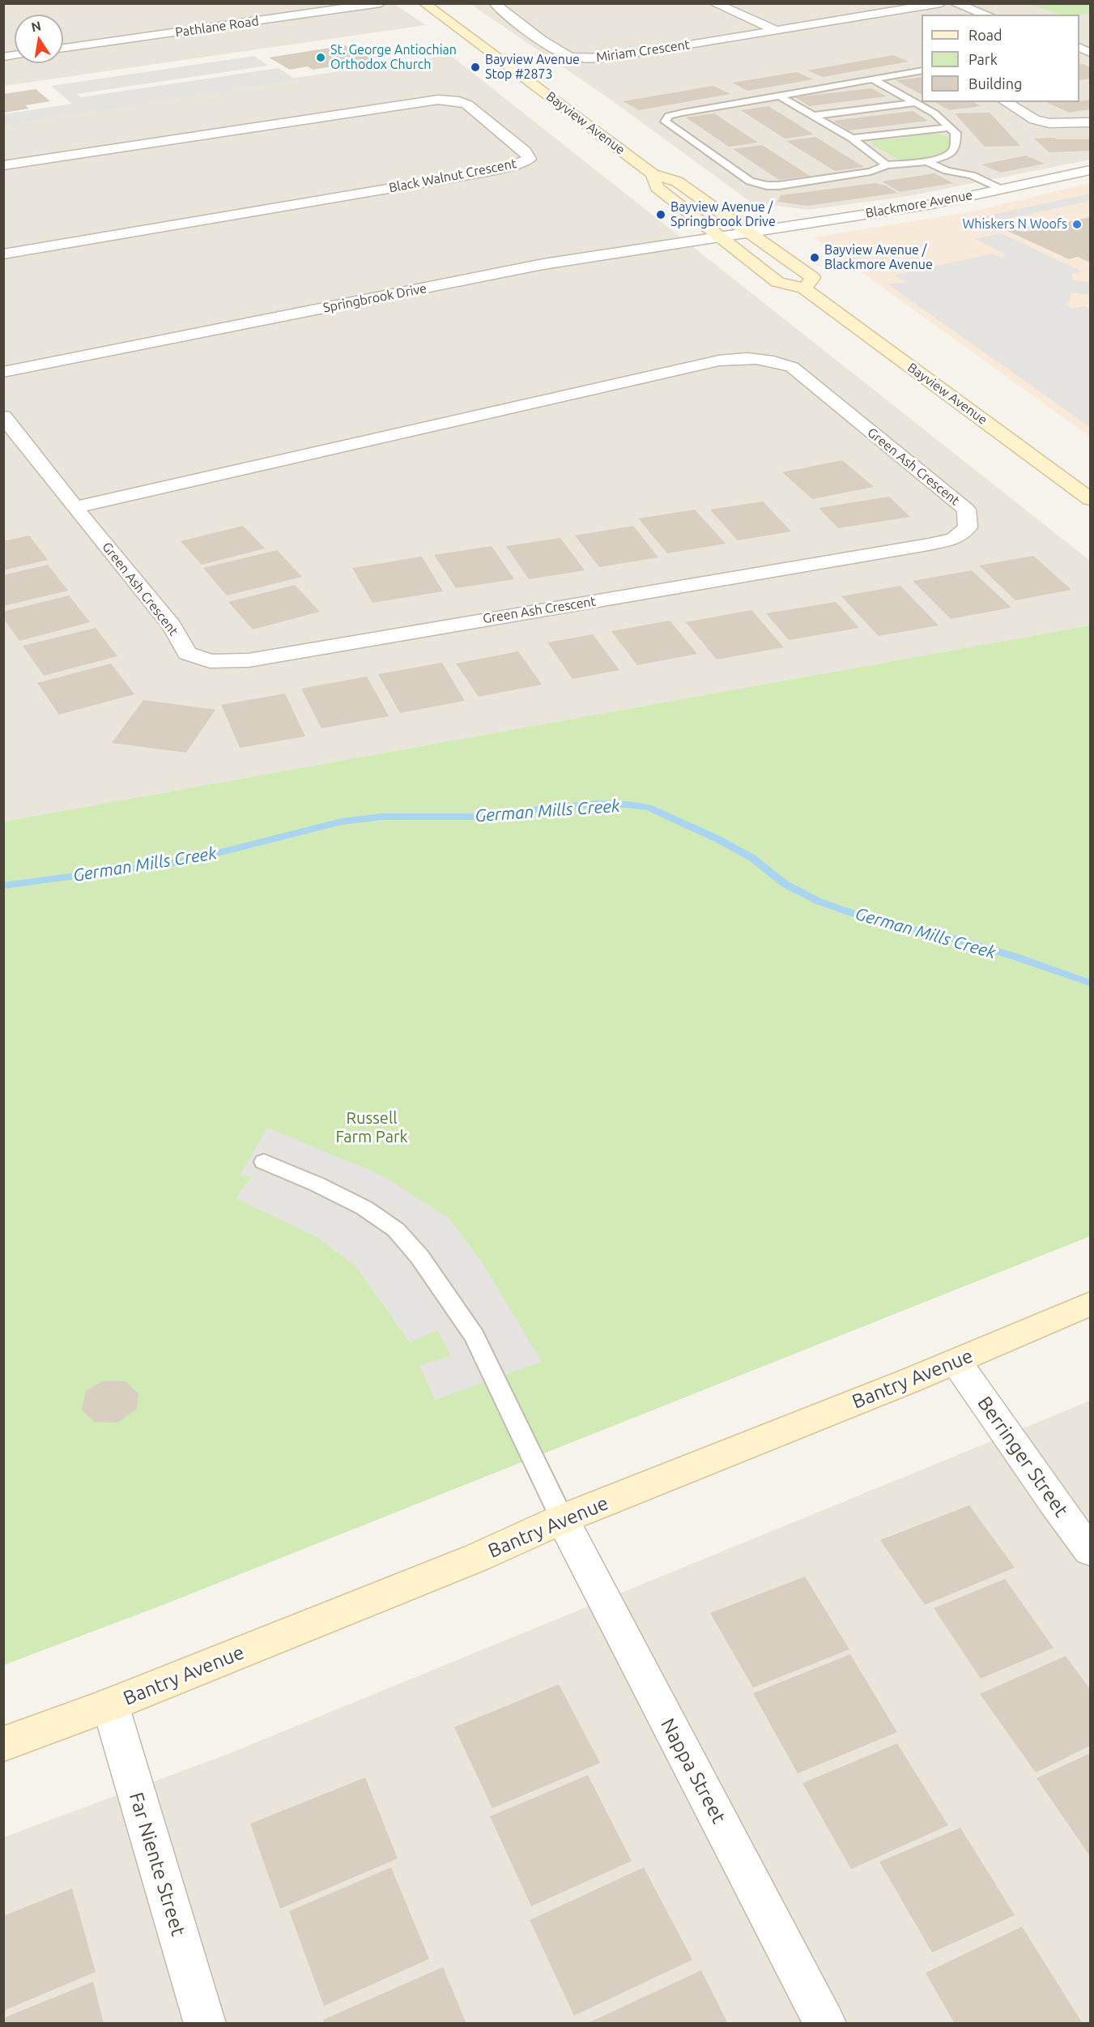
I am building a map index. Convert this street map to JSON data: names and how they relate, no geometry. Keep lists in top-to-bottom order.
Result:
{
  "streets": {
    "main road": ["Bayview Avenue", "Bantry Avenue"],
    "street": [
      "Pathlane Road",
      "Miriam Crescent",
      "Black Walnut Crescent",
      "Blackmore Avenue",
      "Springbrook Drive",
      "Green Ash Crescent",
      "Berringer Street",
      "Nappa Street",
      "Far Niente Street"
    ]
  },
  "crossings": [
    ["Bayview Avenue", "Blackmore Avenue"],
    ["Bayview Avenue", "Springbrook Drive"],
    ["Blackmore Avenue", "Springbrook Drive"],
    ["Bantry Avenue", "Berringer Street"],
    ["Bantry Avenue", "Nappa Street"],
    ["Bantry Avenue", "Far Niente Street"]
  ],
  "water": ["German Mills Creek"],
  "parks": ["Russell Farm Park"],
  "places": [
    "St. George Antiochian Orthodox Church",
    "Bayview Avenue Stop #2873",
    "Bayview Avenue / Springbrook Drive",
    "Whiskers N Woofs",
    "Bayview Avenue / Blackmore Avenue"
  ],
  "legend": ["Road", "Park", "Building"],
  "north": "top"
}
